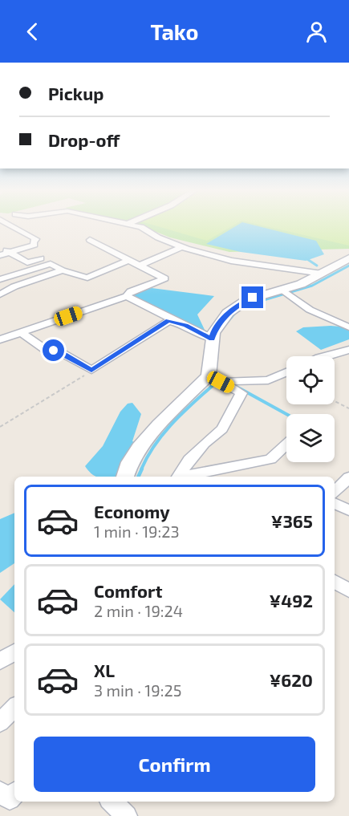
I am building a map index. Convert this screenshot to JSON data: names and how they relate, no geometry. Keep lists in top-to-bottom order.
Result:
{
  "page": {
    "header": "Tako",
    "banner": ["Pickup", "Drop-off"],
    "list": [
      {
        "name": "Economy",
        "note": "1 min · 19:23",
        "value": "¥365"
      },
      {
        "name": "Comfort",
        "note": "2 min · 19:24",
        "value": "¥492"
      },
      {
        "name": "XL",
        "note": "3 min · 19:25",
        "value": "¥620"
      }
    ],
    "buttons": "Confirm"
  }
}
